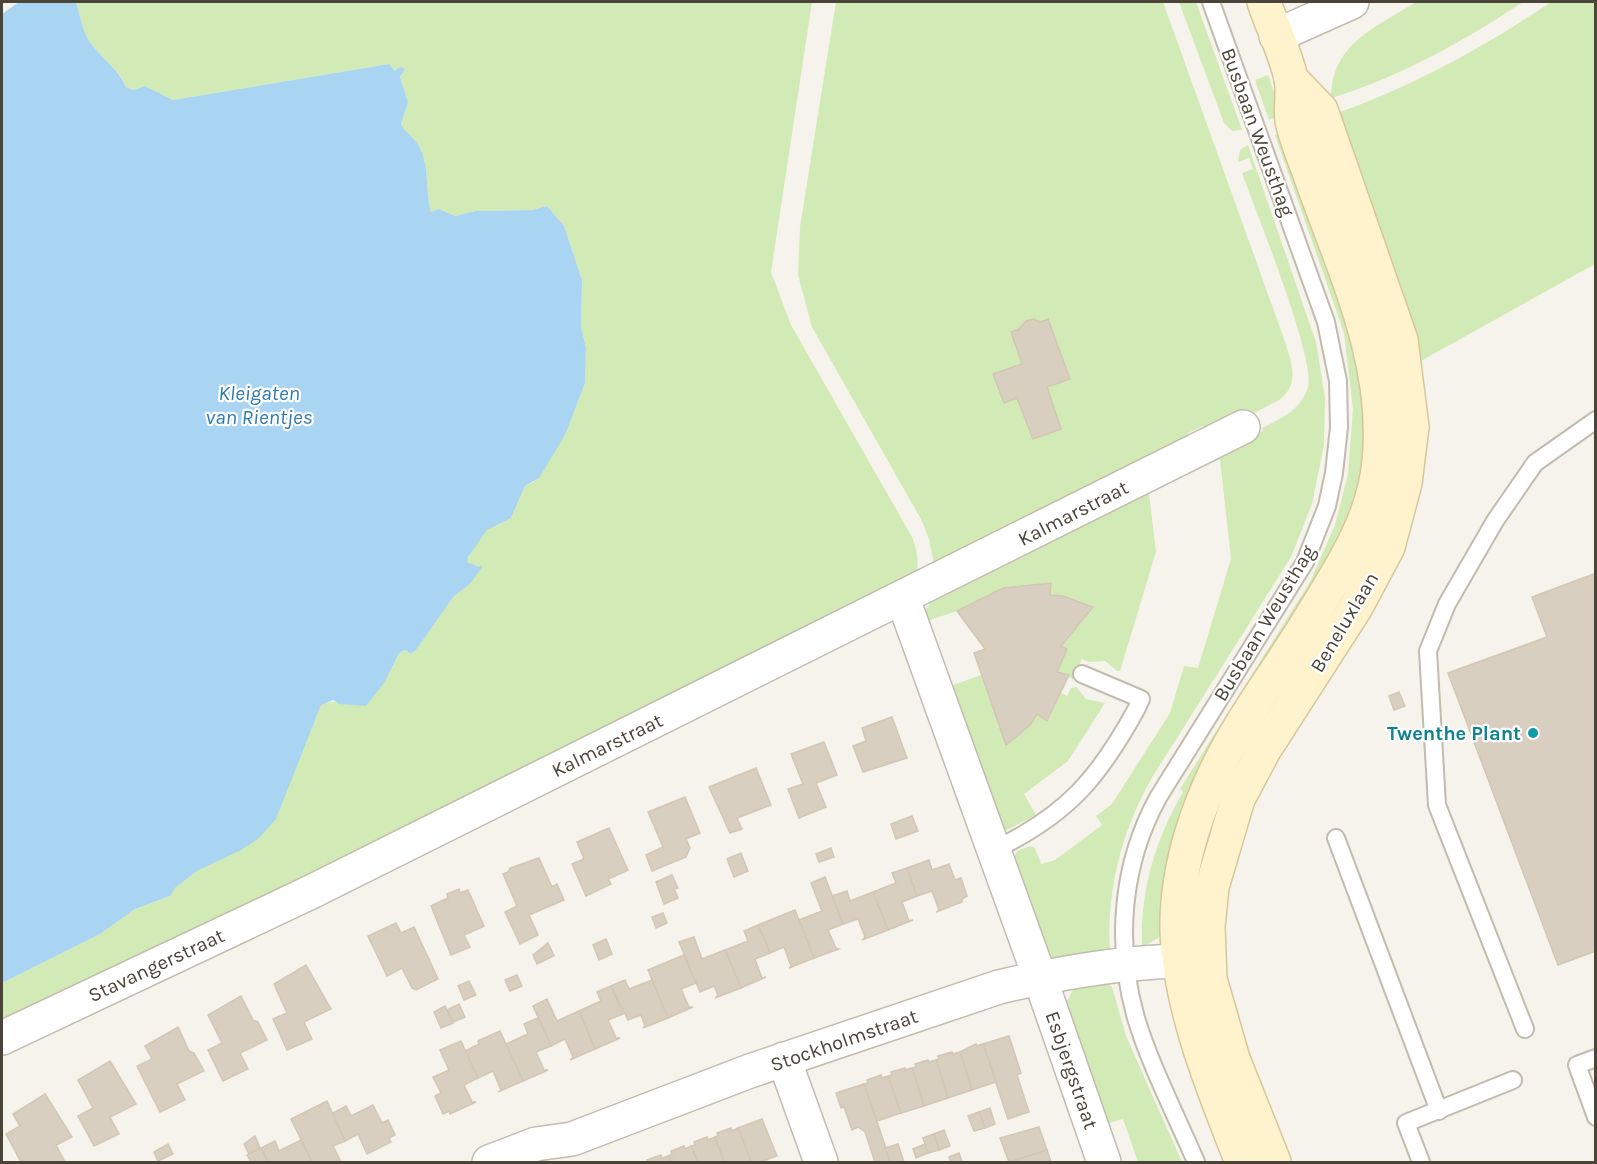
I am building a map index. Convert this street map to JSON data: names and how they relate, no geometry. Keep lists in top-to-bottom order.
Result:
{
  "streets": {
    "street": [
      "Kalmarstraat",
      "Beneluxlaan",
      "Stavangerstraat",
      "Stockholmstraat",
      "Esbjergstraat"
    ],
    "lane": ["Busbaan Weusthag"]
  },
  "crossings": [
    ["Busbaan Weusthag", "Stockholmstraat"],
    ["Kalmarstraat", "Stavangerstraat"],
    ["Beneluxlaan", "Stockholmstraat"],
    ["Stockholmstraat", "Esbjergstraat"]
  ],
  "water": ["Kleigaten van Rientjes"],
  "places": ["Twenthe Plant"]
}
